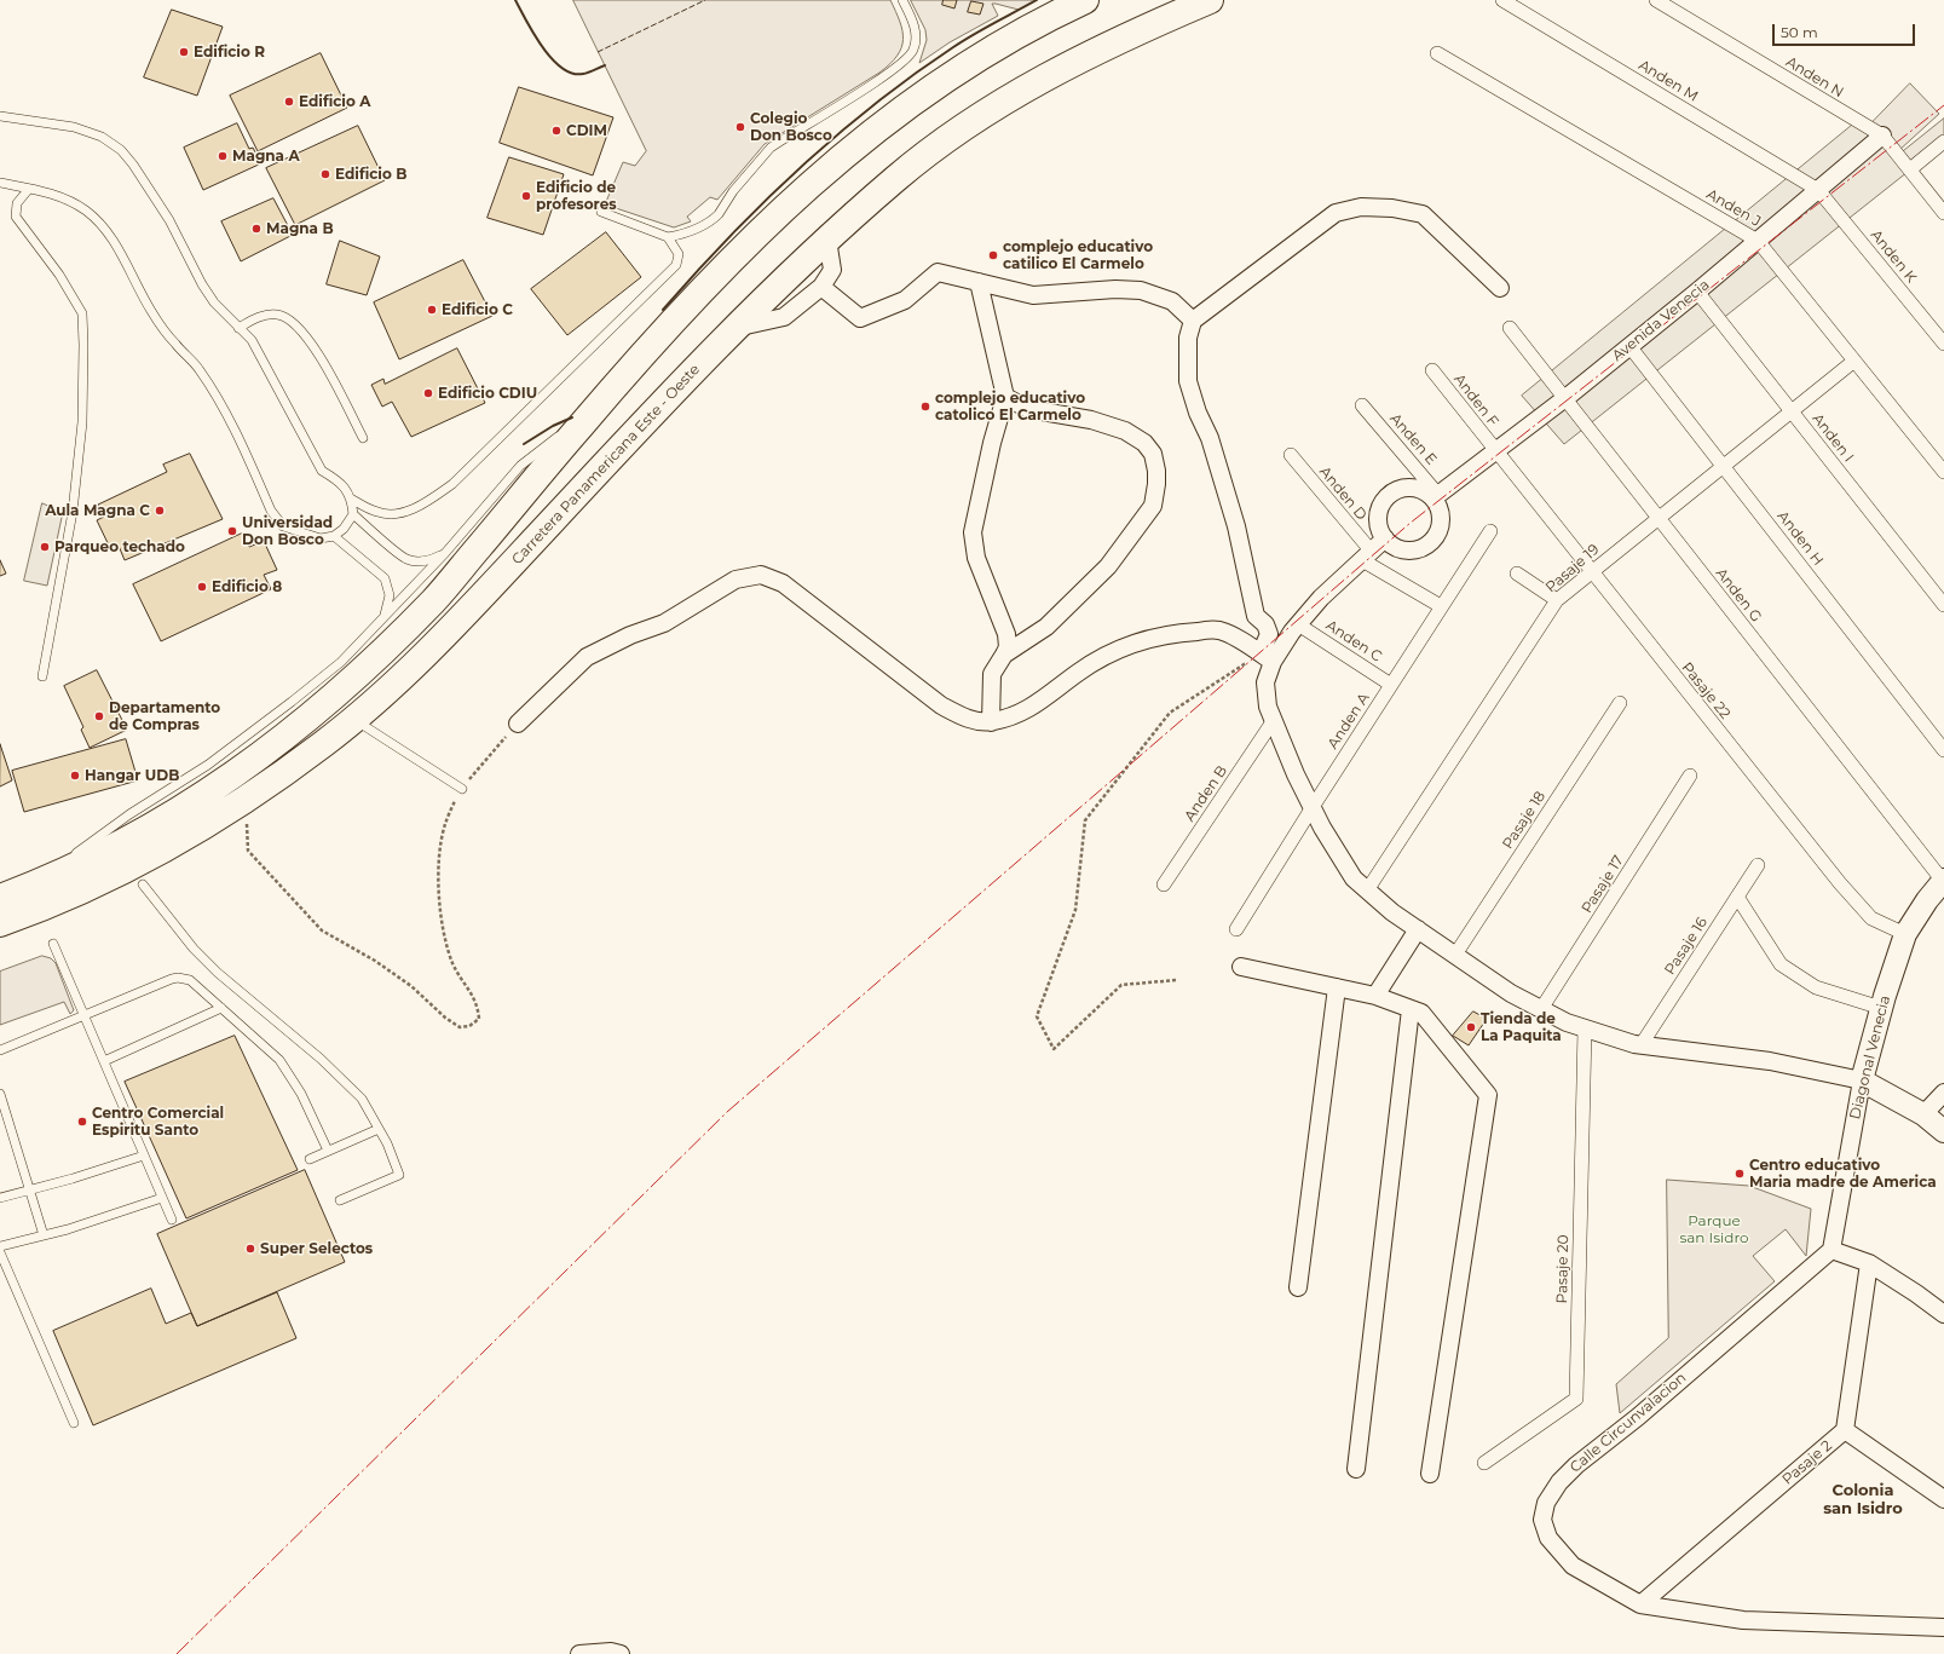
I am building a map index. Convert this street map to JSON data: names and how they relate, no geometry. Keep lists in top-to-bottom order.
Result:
{
  "streets": {
    "highway": ["Carretera Panamericana Este - Oeste"],
    "street": [
      "Anden N",
      "Anden M",
      "Anden J",
      "Anden K",
      "Avenida Venecia",
      "Anden F",
      "Anden I",
      "Anden E",
      "Anden D",
      "Anden H",
      "Pasaje 19",
      "Anden G",
      "Anden C",
      "Pasaje 22",
      "Anden A",
      "Anden B",
      "Pasaje 18",
      "Pasaje 17",
      "Pasaje 16",
      "Diagonal Venecia",
      "Pasaje 20",
      "Calle Circunvalacion",
      "Pasaje 2"
    ]
  },
  "crossings": [
    ["Anden N", "Avenida Venecia"],
    ["Anden M", "Anden K"],
    ["Anden M", "Avenida Venecia"],
    ["Anden J", "Avenida Venecia"],
    ["Anden J", "Pasaje 19"],
    ["Anden K", "Avenida Venecia"],
    ["Avenida Venecia", "Anden F"],
    ["Avenida Venecia", "Anden I"],
    ["Avenida Venecia", "Anden E"],
    ["Avenida Venecia", "Anden H"],
    ["Avenida Venecia", "Anden G"],
    ["Avenida Venecia", "Pasaje 22"],
    ["Anden F", "Pasaje 22"],
    ["Anden I", "Pasaje 19"],
    ["Anden D", "Anden A"],
    ["Anden H", "Pasaje 19"],
    ["Pasaje 19", "Anden G"],
    ["Pasaje 19", "Pasaje 22"],
    ["Anden G", "Diagonal Venecia"],
    ["Anden C", "Anden A"],
    ["Pasaje 22", "Diagonal Venecia"],
    ["Diagonal Venecia", "Calle Circunvalacion"],
    ["Calle Circunvalacion", "Pasaje 2"]
  ],
  "districts": ["Colonia san Isidro"],
  "parks": ["Parque san Isidro"],
  "places": [
    "Edificio R",
    "Edificio A",
    "Colegio Don Bosco",
    "CDIM",
    "Magna A",
    "Edificio B",
    "Edificio de profesores",
    "Magna B",
    "complejo educativo catilico El Carmelo",
    "Edificio C",
    "Edificio CDIU",
    "complejo educativo catolico El Carmelo",
    "Aula Magna C",
    "Universidad Don Bosco",
    "Parqueo techado",
    "Edificio 8",
    "Departamento de Compras",
    "Hangar UDB",
    "Tienda de La Paquita",
    "Centro Comercial Espiritu Santo",
    "Centro educativo Maria madre de America",
    "Super Selectos"
  ],
  "scale_bar": "50 m"
}
